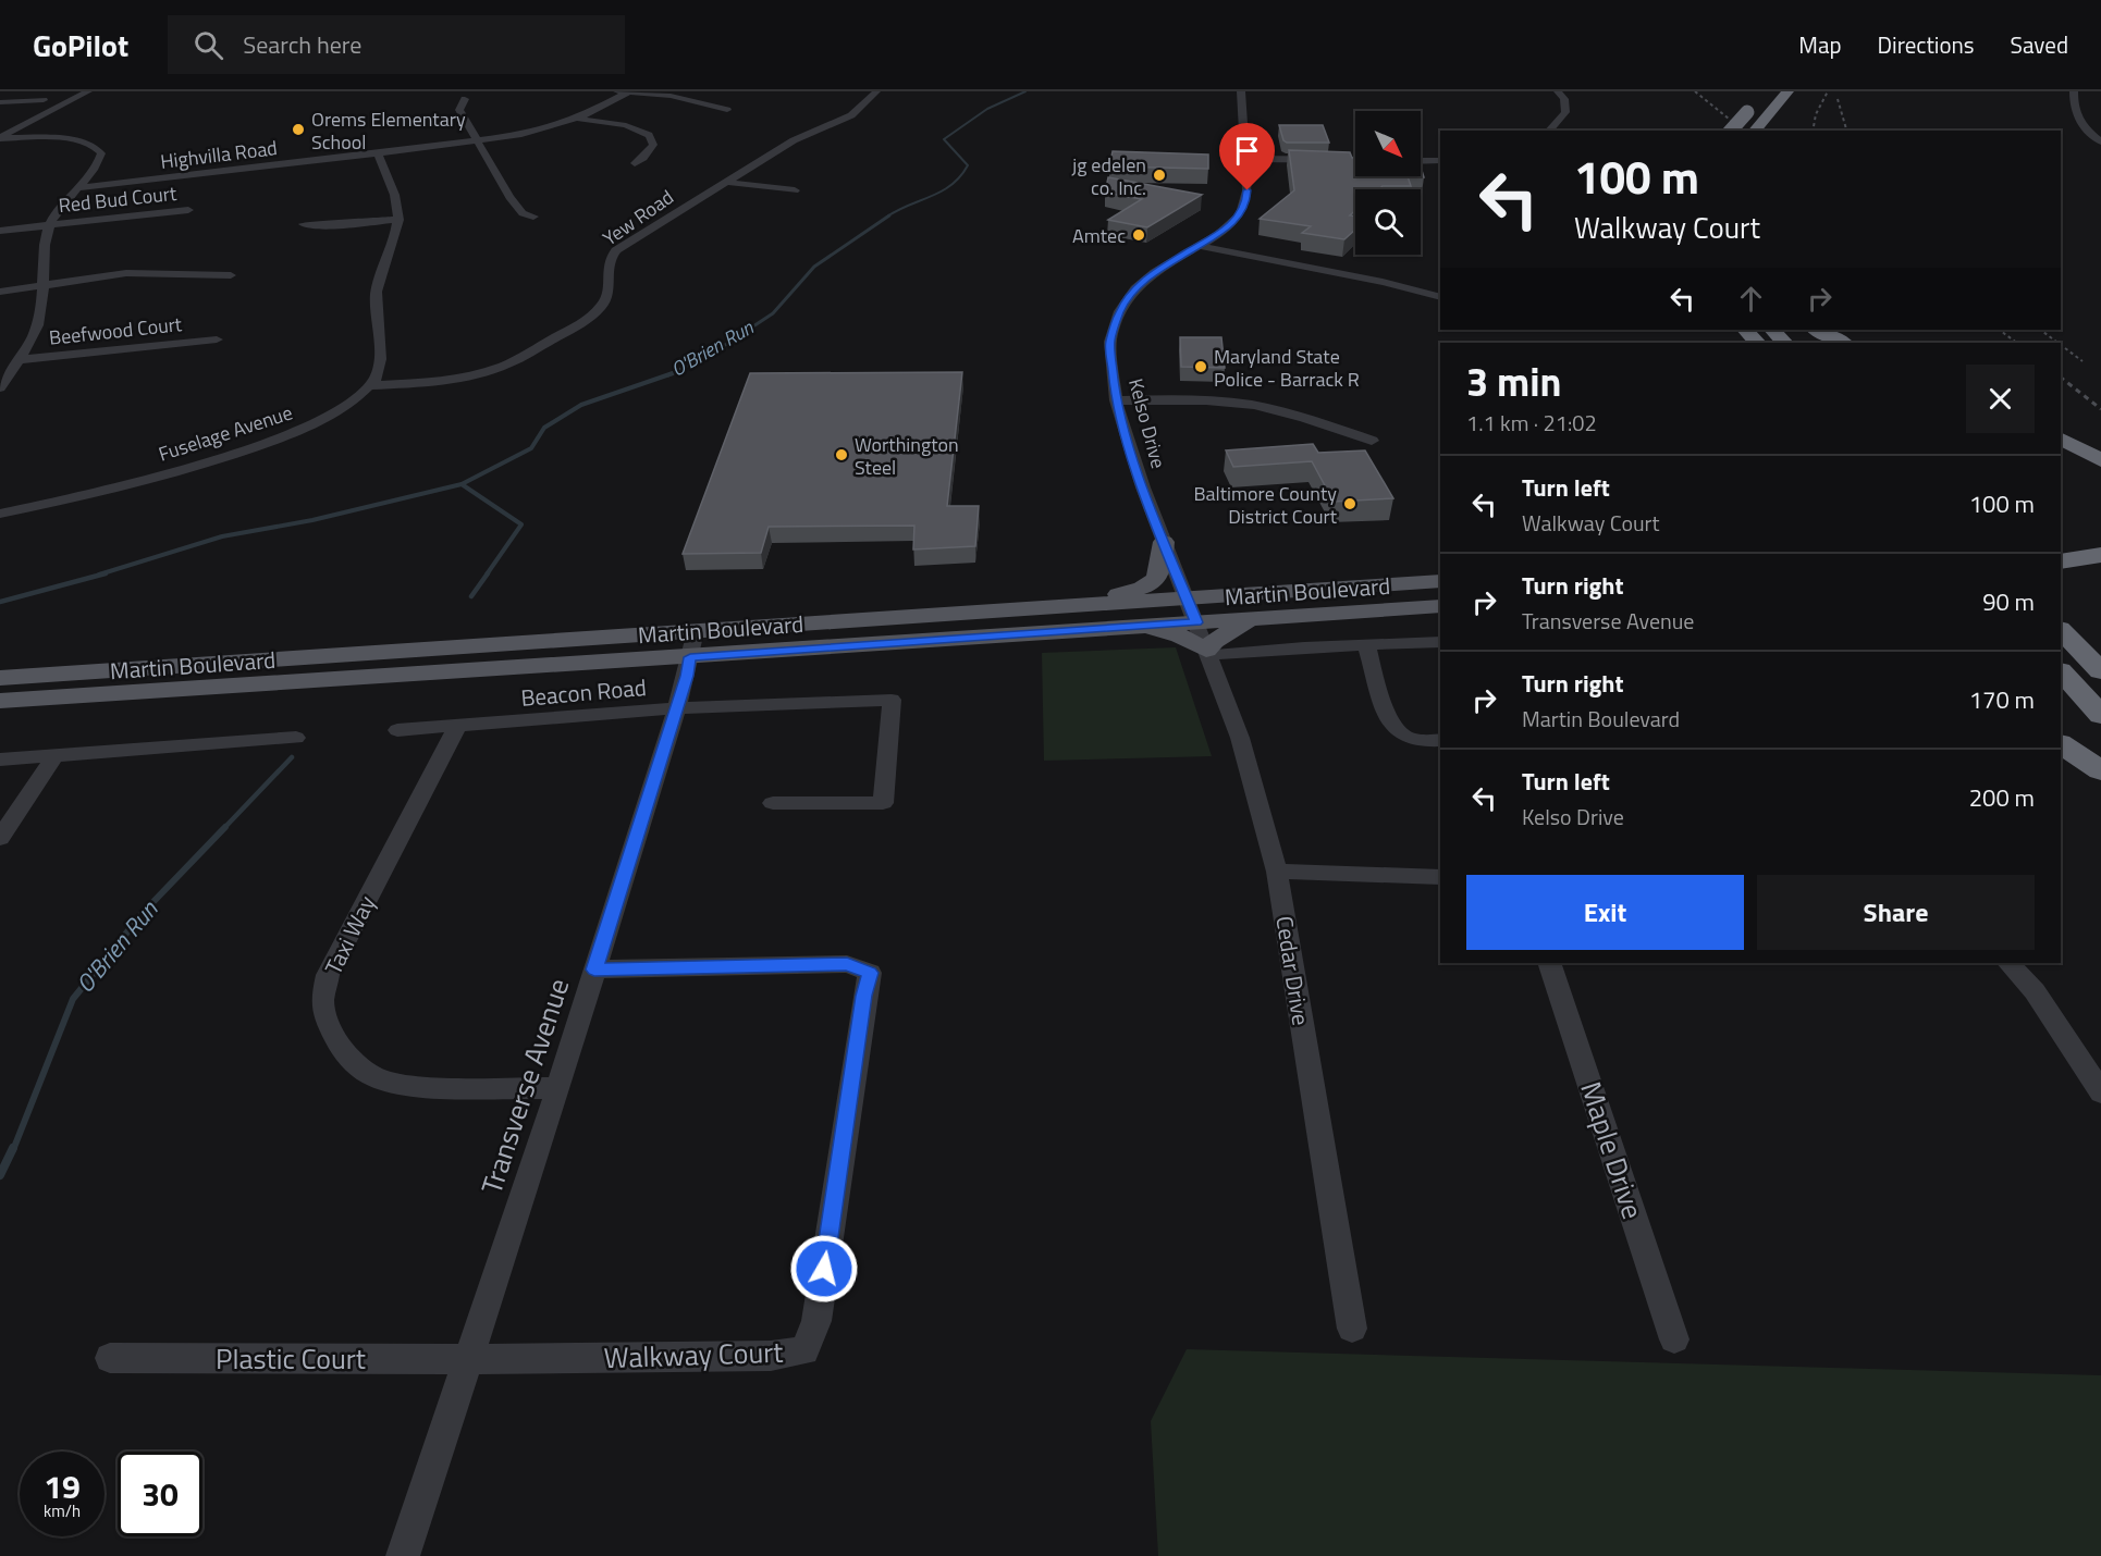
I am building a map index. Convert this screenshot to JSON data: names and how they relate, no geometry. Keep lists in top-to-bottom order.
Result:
{
  "streets": {
    "main road": ["Martin Boulevard"],
    "street": [
      "Highvilla Road",
      "Red Bud Court",
      "Yew Road",
      "Beefwood Court",
      "Kelso Drive",
      "Fuselage Avenue",
      "Beacon Road",
      "Taxi Way",
      "Cedar Drive",
      "Transverse Avenue",
      "Maple Drive",
      "Walkway Court",
      "Plastic Court"
    ]
  },
  "crossings": [
    ["Yew Road", "Fuselage Avenue"],
    ["Kelso Drive", "Martin Boulevard"],
    ["Kelso Drive", "Cedar Drive"],
    ["Martin Boulevard", "Cedar Drive"],
    ["Martin Boulevard", "Transverse Avenue"],
    ["Beacon Road", "Taxi Way"],
    ["Beacon Road", "Transverse Avenue"],
    ["Taxi Way", "Transverse Avenue"],
    ["Transverse Avenue", "Walkway Court"],
    ["Transverse Avenue", "Plastic Court"],
    ["Walkway Court", "Plastic Court"]
  ],
  "water": ["O'Brien Run"],
  "places": [
    "Orems Elementary School",
    "jg edelen co. Inc.",
    "Amtec",
    "Maryland State Police - Barrack R",
    "Worthington Steel",
    "Baltimore County District Court"
  ],
  "north": "bottom right",
  "page": {
    "header": "GoPilot",
    "search": "Search here",
    "nav": ["Map", "Directions", "Saved"],
    "turn": ["100 m", "Walkway Court"],
    "heading": ["3 min", "1.1 km · 21:02"],
    "list": [
      {
        "name": "Turn left",
        "note": "Walkway Court",
        "value": "100 m"
      },
      {
        "name": "Turn right",
        "note": "Transverse Avenue",
        "value": "90 m"
      },
      {
        "name": "Turn right",
        "note": "Martin Boulevard",
        "value": "170 m"
      },
      {
        "name": "Turn left",
        "note": "Kelso Drive",
        "value": "200 m"
      }
    ],
    "buttons": ["Exit", "Share"],
    "speed": "19 km/h",
    "limit": "30"
  }
}
